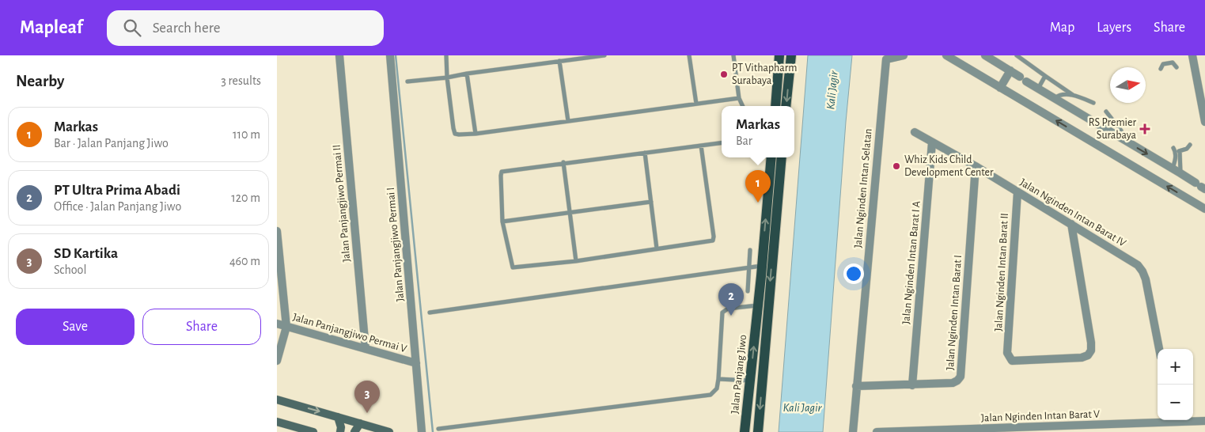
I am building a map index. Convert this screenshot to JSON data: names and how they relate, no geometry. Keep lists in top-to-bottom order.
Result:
{
  "streets": {
    "main road": ["Jalan Panjang Jiwo"],
    "street": [
      "Jalan Nginden Intan Selatan",
      "Jalan Panjangjiwo Permai II",
      "Jalan Nginden Intan Barat IV",
      "Jalan Panjangjiwo Permai I",
      "Jalan Nginden Intan Barat I A",
      "Jalan Nginden Intan Barat II",
      "Jalan Nginden Intan Barat I",
      "Jalan Panjangjiwo Permai V",
      "Jalan Nginden Intan Barat V"
    ]
  },
  "crossings": [
    ["Jalan Nginden Intan Selatan", "Jalan Nginden Intan Barat I"],
    ["Jalan Panjangjiwo Permai II", "Jalan Panjangjiwo Permai V"],
    ["Jalan Nginden Intan Barat IV", "Jalan Nginden Intan Barat I A"],
    ["Jalan Nginden Intan Barat IV", "Jalan Nginden Intan Barat II"],
    ["Jalan Nginden Intan Barat IV", "Jalan Nginden Intan Barat I"],
    ["Jalan Panjangjiwo Permai I", "Jalan Panjangjiwo Permai V"],
    ["Jalan Nginden Intan Barat I A", "Jalan Nginden Intan Barat I"]
  ],
  "water": ["Kali Jagir"],
  "places": {
    "other": ["PT Vithapharm Surabaya", "Whiz Kids Child Development Center"],
    "health": ["RS Premier Surabaya"]
  },
  "north": "right",
  "page": {
    "header": "Mapleaf",
    "search": "Search here",
    "nav": ["Map", "Layers", "Share"],
    "heading": ["Nearby", "3 results"],
    "popup": ["Markas", "Bar"],
    "list": [
      {
        "mark": "1",
        "name": "Markas",
        "note": "Bar · Jalan Panjang Jiwo",
        "value": "110 m"
      },
      {
        "mark": "2",
        "name": "PT Ultra Prima Abadi",
        "note": "Office · Jalan Panjang Jiwo",
        "value": "120 m"
      },
      {
        "mark": "3",
        "name": "SD Kartika",
        "note": "School",
        "value": "460 m"
      }
    ],
    "pins": ["1", "2", "3"],
    "buttons": ["Save", "Share"],
    "map_buttons": ["+", "−"]
  }
}
